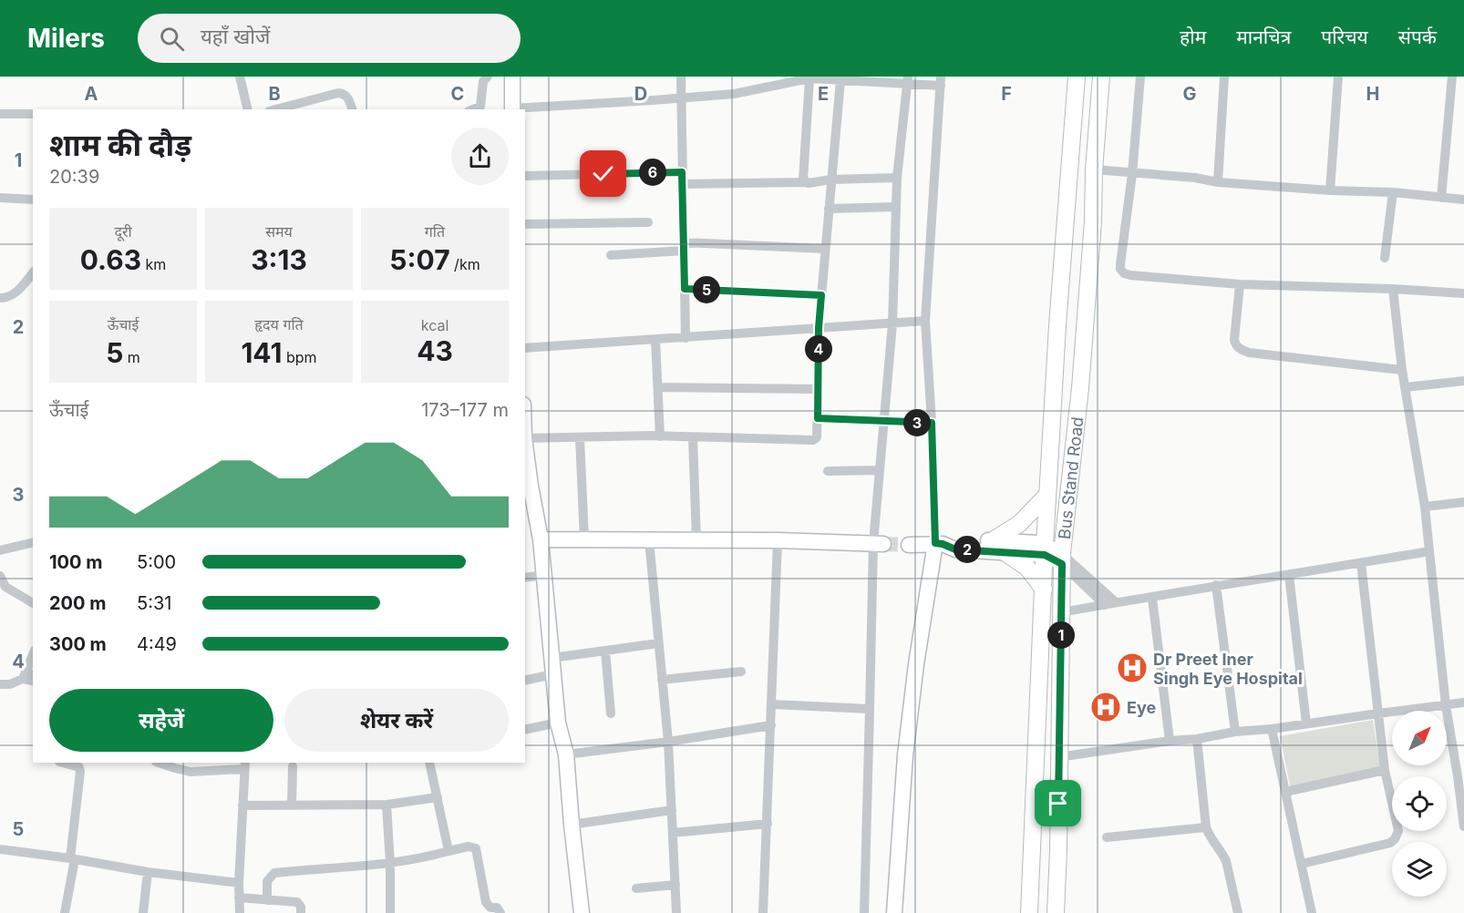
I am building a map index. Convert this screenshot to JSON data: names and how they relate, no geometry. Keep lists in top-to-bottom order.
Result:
{
  "streets": {
    "main road": ["Bus Stand Road"]
  },
  "places": {
    "hospital": ["Dr Preet Iner Singh Eye Hospital", "Eye"]
  },
  "north": "top right",
  "page": {
    "header": "Milers",
    "search": "यहाँ खोजें",
    "nav": [
      "होम",
      "मानचित्र",
      "परिचय",
      "संपर्क"
    ],
    "heading": ["शाम की दौड़", "20:39"],
    "pins": [
      "6",
      "5",
      "4",
      "3",
      "2",
      "1"
    ],
    "stats": [
      ["दूरी", "0.63 km"],
      ["समय", "3:13"],
      ["गति", "5:07 /km"],
      ["ऊँचाई", "5 m"],
      ["हृदय गति", "141 bpm"],
      ["kcal", "43"]
    ],
    "chart": ["ऊँचाई", "173–177 m"],
    "list": [
      {
        "name": "100 m",
        "note": "5:00"
      },
      {
        "name": "200 m",
        "note": "5:31"
      },
      {
        "name": "300 m",
        "note": "4:49"
      }
    ],
    "buttons": ["सहेजें", "शेयर करें"]
  },
  "grid": {
    "columns": [
      "A",
      "B",
      "C",
      "D",
      "E",
      "F",
      "G",
      "H"
    ],
    "rows": [
      "1",
      "2",
      "3",
      "4",
      "5"
    ]
  }
}
